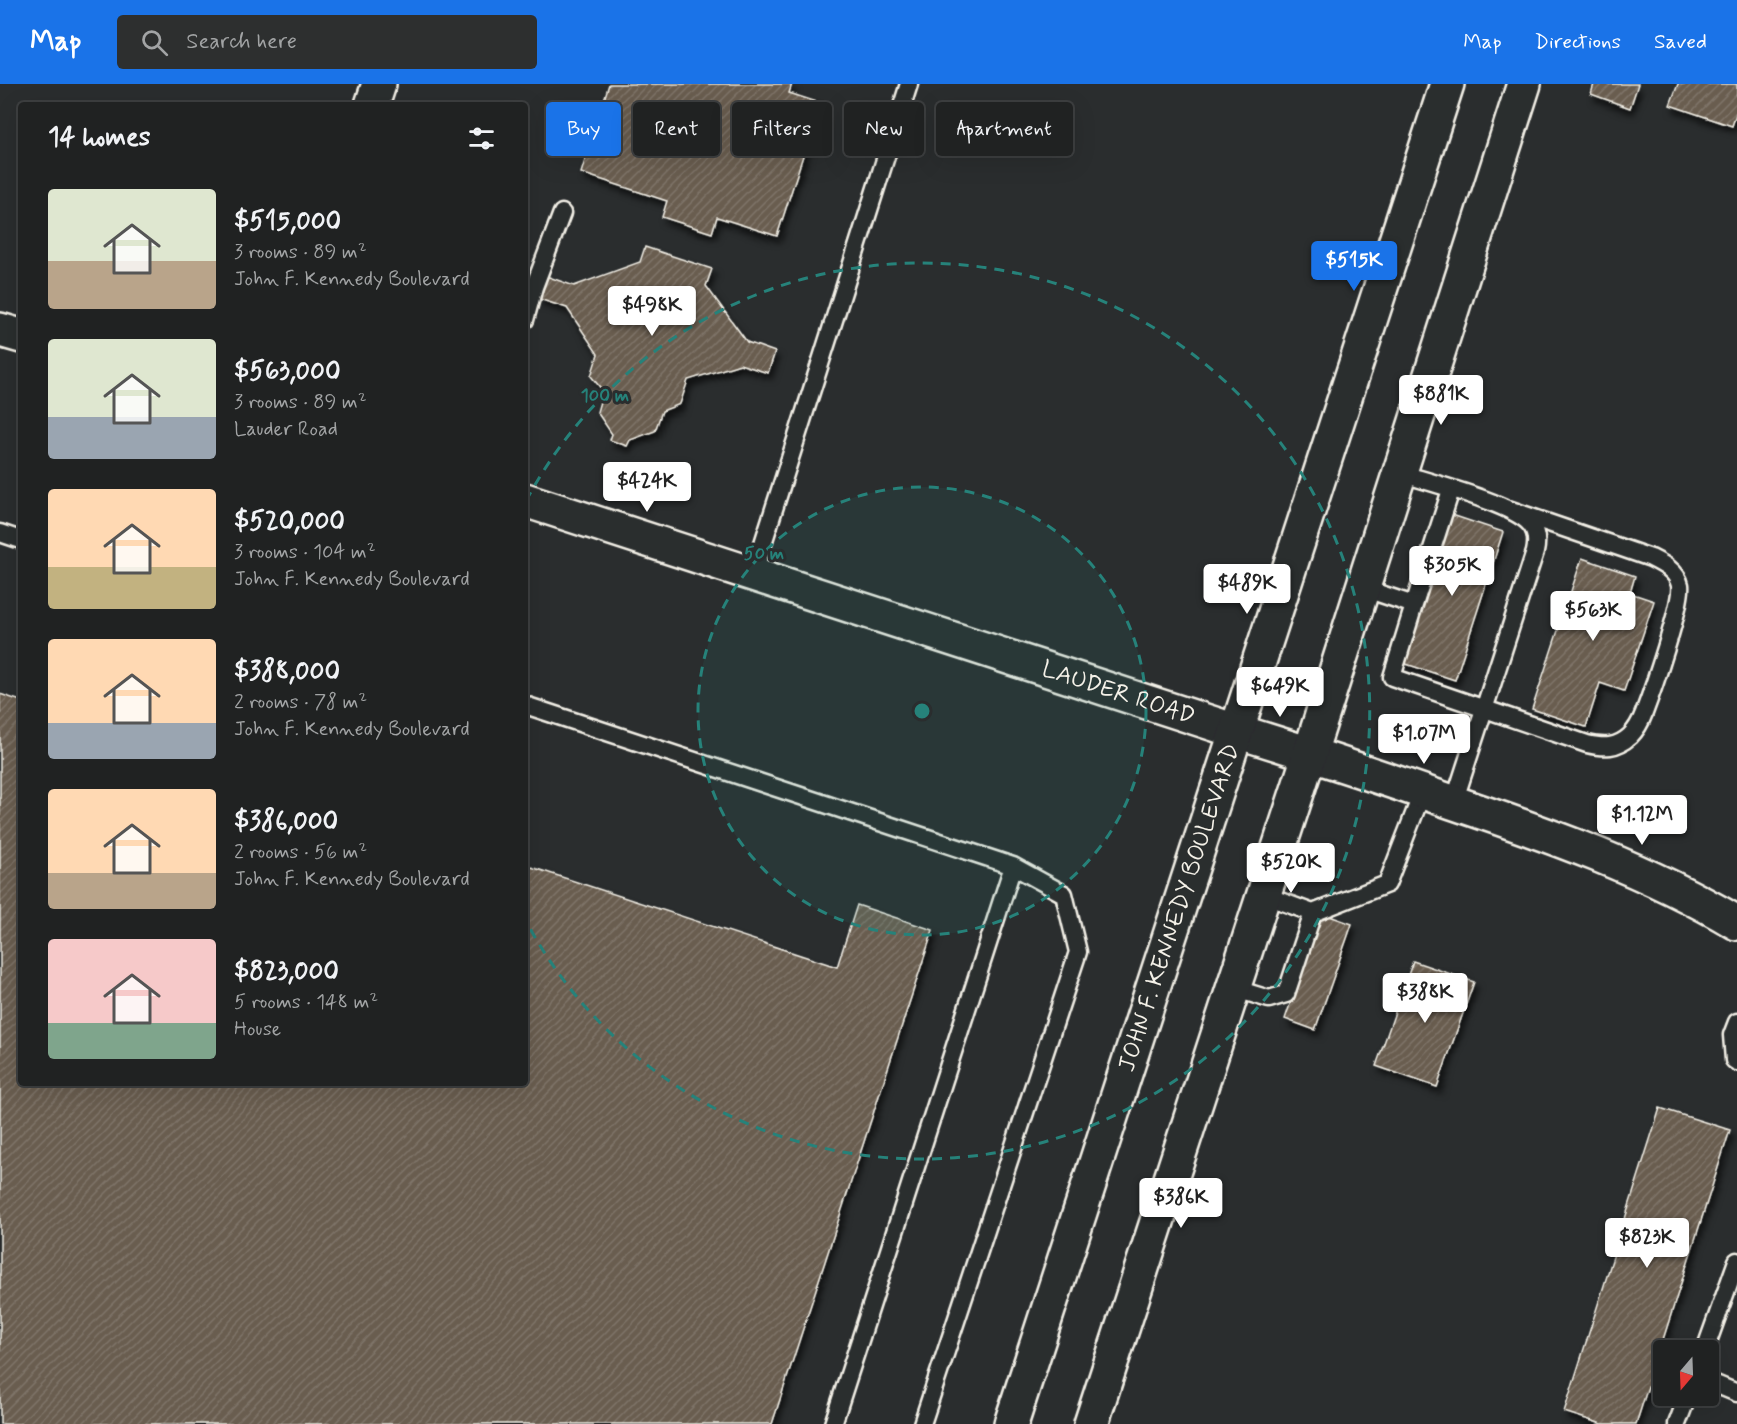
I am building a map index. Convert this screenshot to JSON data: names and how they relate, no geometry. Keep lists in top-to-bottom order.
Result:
{
  "streets": {
    "main road": ["LAUDER ROAD", "JOHN F. KENNEDY BOULEVARD"]
  },
  "crossings": [
    ["LAUDER ROAD", "JOHN F. KENNEDY BOULEVARD"]
  ],
  "north": "bottom",
  "page": {
    "header": "Map",
    "search": "Search here",
    "nav": ["Map", "Directions", "Saved"],
    "chip": [
      "Buy",
      "Rent",
      "Filters",
      "New",
      "Apartment"
    ],
    "heading": "14 homes",
    "list": [
      {
        "name": "$515,000",
        "note": "3 rooms · 89 m² · John F. Kennedy Boulevard"
      },
      {
        "name": "$563,000",
        "note": "3 rooms · 89 m² · Lauder Road"
      },
      {
        "name": "$520,000",
        "note": "3 rooms · 104 m² · John F. Kennedy Boulevard"
      },
      {
        "name": "$388,000",
        "note": "2 rooms · 78 m² · John F. Kennedy Boulevard"
      },
      {
        "name": "$386,000",
        "note": "2 rooms · 56 m² · John F. Kennedy Boulevard"
      },
      {
        "name": "$823,000",
        "note": "5 rooms · 148 m² · House"
      }
    ],
    "price": [
      "$515K",
      "$498K",
      "$881K",
      "$424K",
      "$305K",
      "$489K",
      "$563K",
      "$649K",
      "$1.07M",
      "$1.12M",
      "$520K",
      "$388K",
      "$386K",
      "$823K"
    ]
  },
  "rings": ["100 m", "50 m"]
}
